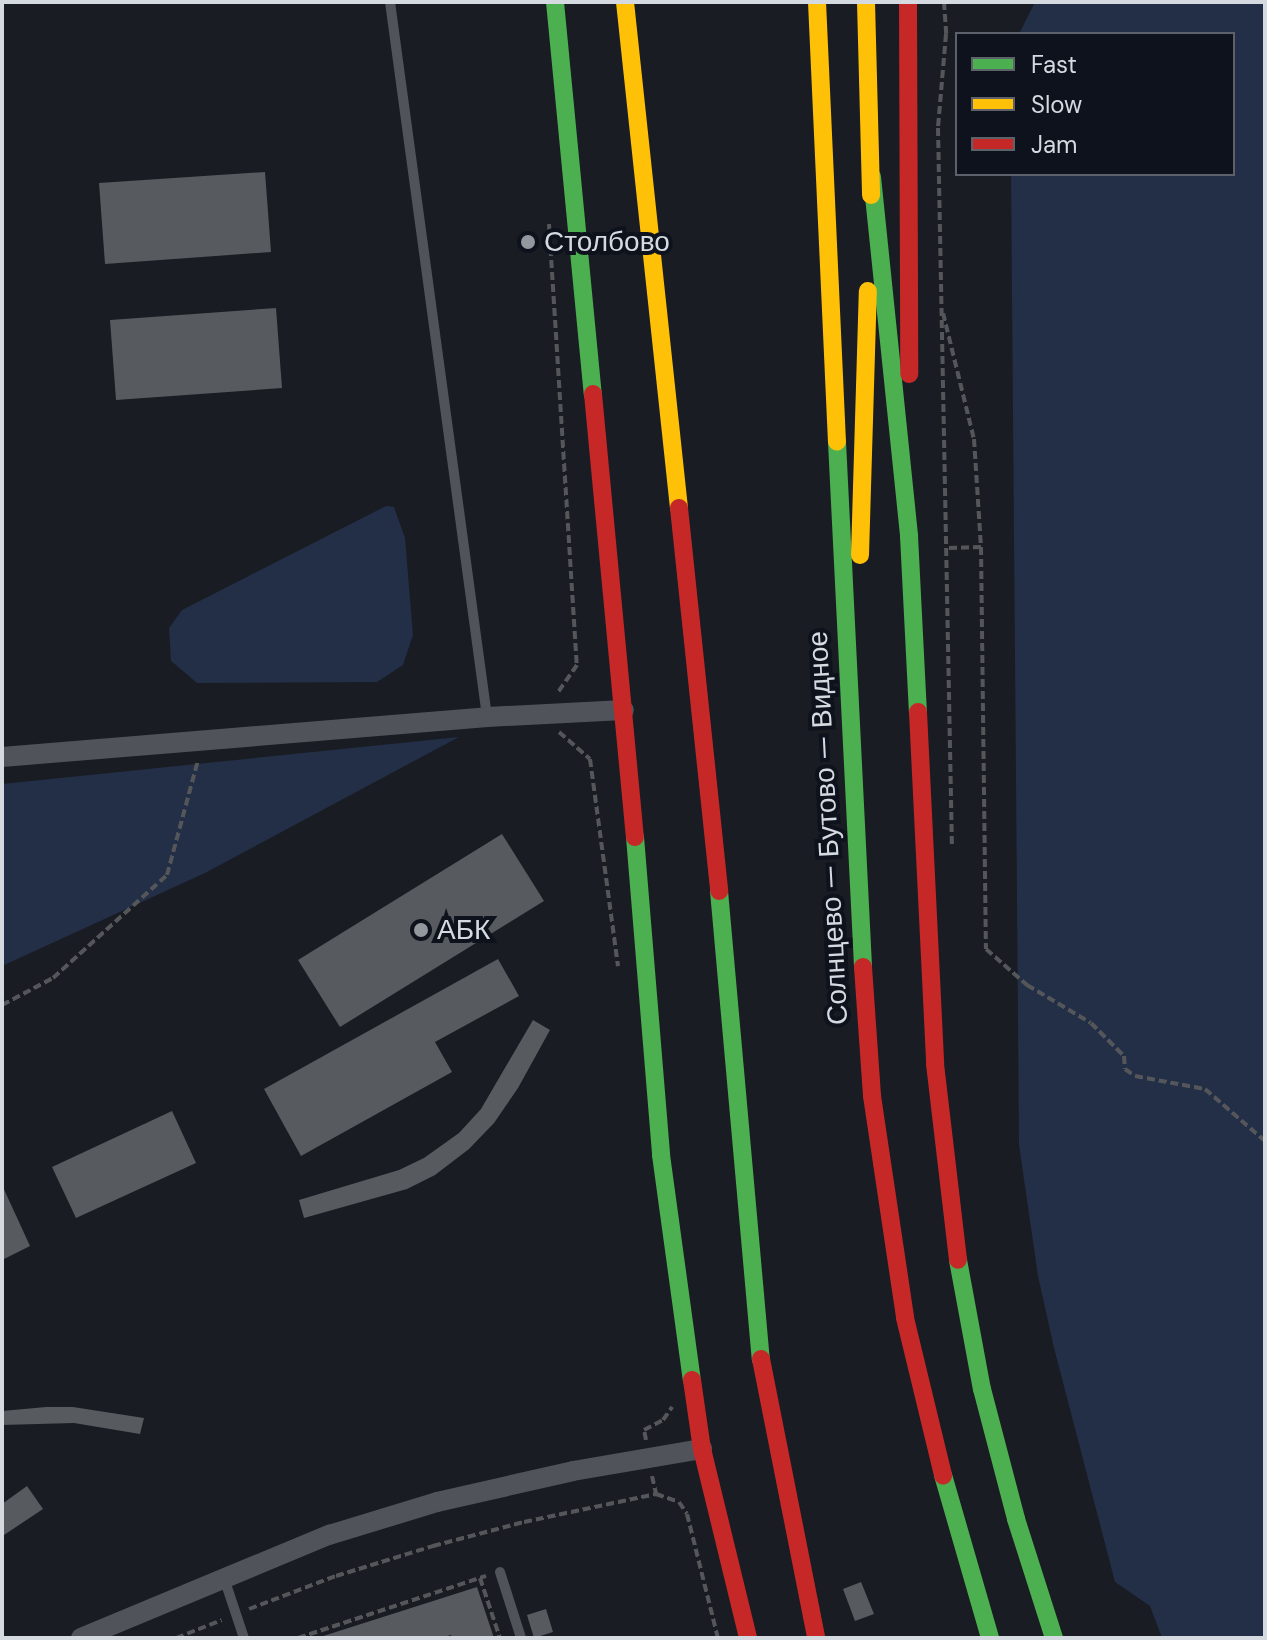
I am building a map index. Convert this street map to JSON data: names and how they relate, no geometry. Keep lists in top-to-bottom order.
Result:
{
  "streets": {
    "main road": ["Солнцево — Бутово — Видное"]
  },
  "places": ["Столбово", "АБК"],
  "legend": ["Fast", "Slow", "Jam"]
}
